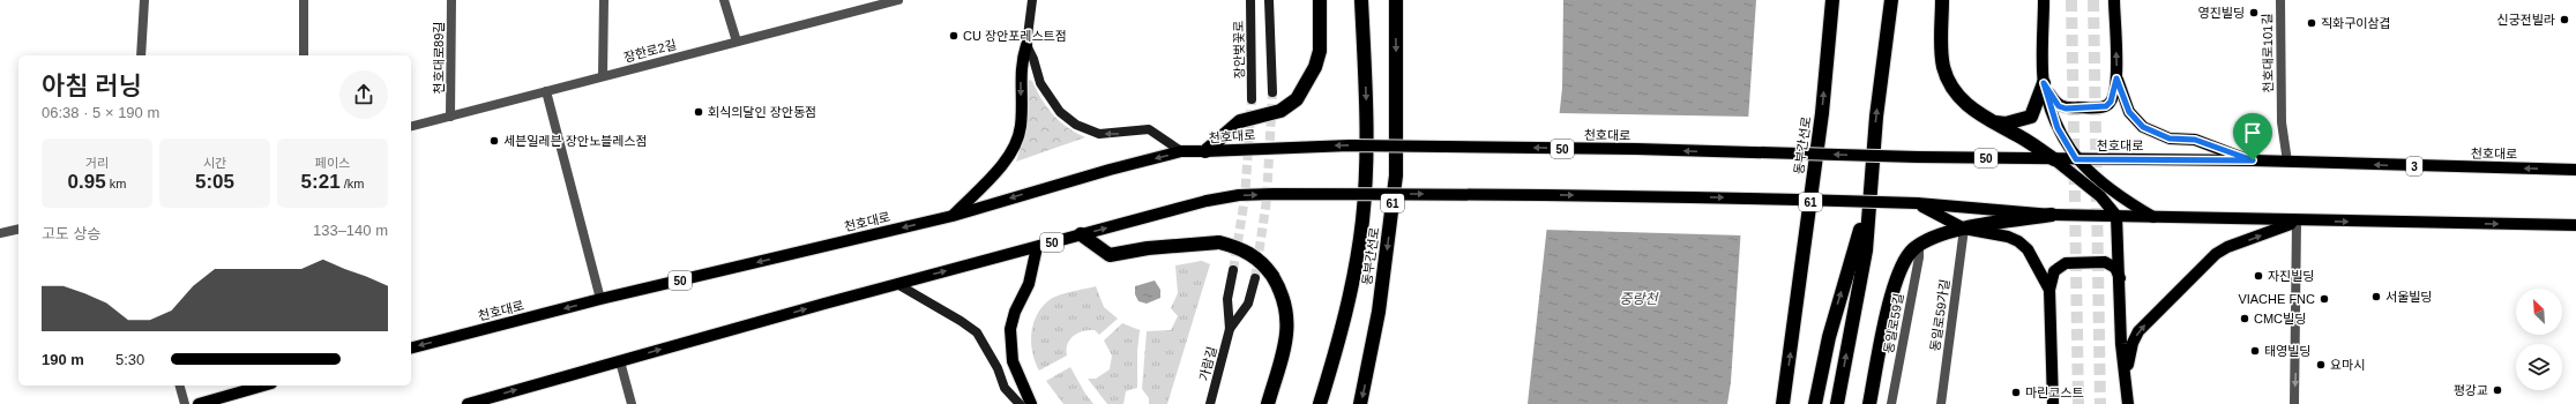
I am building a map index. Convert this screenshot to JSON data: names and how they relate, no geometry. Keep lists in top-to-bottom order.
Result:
{
  "streets": {
    "highway": ["동부간선로", "61"],
    "main road": ["천호대로", "50", "3"],
    "street": [
      "장안벚꽃로",
      "장한로2길",
      "천호대로101길",
      "천호대로89길",
      "동일로59가길",
      "동일로59길",
      "가람길"
    ]
  },
  "crossings": [
    ["장한로2길", "천호대로89길"],
    ["천호대로101길", "천호대로"]
  ],
  "water": ["중랑천"],
  "places": [
    "영진빌딩",
    "신궁전빌라",
    "직화구이삼겹",
    "CU 장안포레스트점",
    "회식의달인 장안동점",
    "세븐일레븐 장안노블레스점",
    "자진빌딩",
    "서울빌딩",
    "VIACHE FNC",
    "CMC빌딩",
    "태영빌딩",
    "요마시",
    "평강교",
    "마린코스트"
  ],
  "north": "top left",
  "page": {
    "heading": ["아침 러닝", "06:38 · 5 × 190 m"],
    "stats": [
      ["거리", "0.95 km"],
      ["시간", "5:05"],
      ["페이스", "5:21 /km"]
    ],
    "chart": ["고도 상승", "133–140 m"],
    "list": [
      {
        "name": "190 m",
        "note": "5:30"
      }
    ]
  }
}
